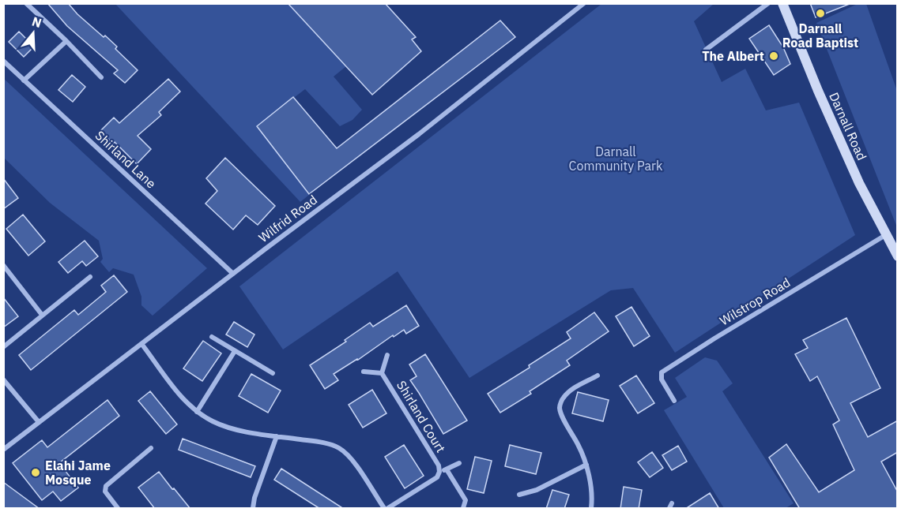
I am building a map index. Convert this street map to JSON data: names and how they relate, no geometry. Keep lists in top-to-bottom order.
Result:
{
  "streets": {
    "main road": ["Darnall Road"],
    "street": [
      "Shirland Lane",
      "Wilfrid Road",
      "Wilstrop Road",
      "Shirland Court"
    ]
  },
  "crossings": [
    ["Darnall Road", "Wilstrop Road"],
    ["Shirland Lane", "Wilfrid Road"]
  ],
  "parks": ["Darnall Community Park"],
  "places": ["Darnall Road Baptist", "The Albert", "Elahi Jame Mosque"],
  "north": "top"
}
